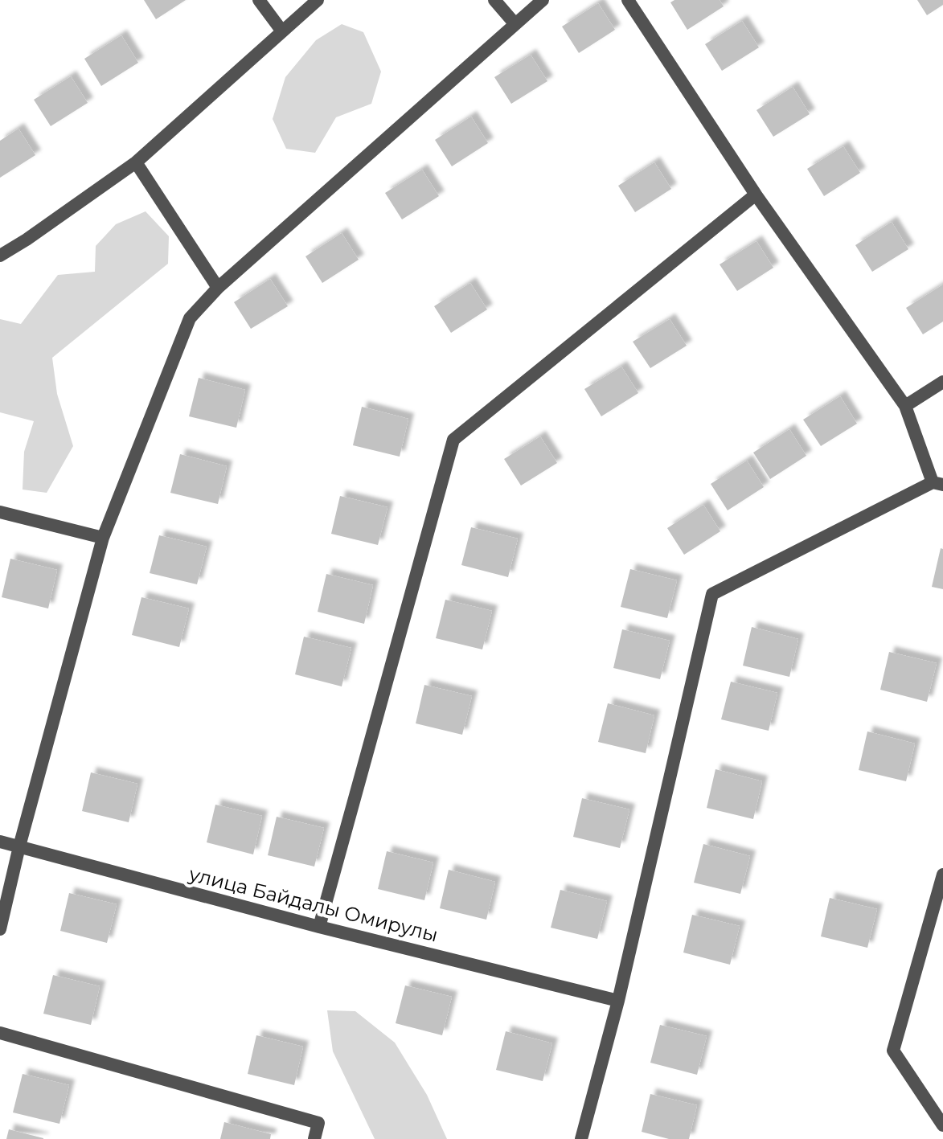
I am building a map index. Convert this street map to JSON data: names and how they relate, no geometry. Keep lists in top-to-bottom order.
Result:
{
  "streets": {
    "street": ["улица Байдалы Омирулы"]
  }
}
